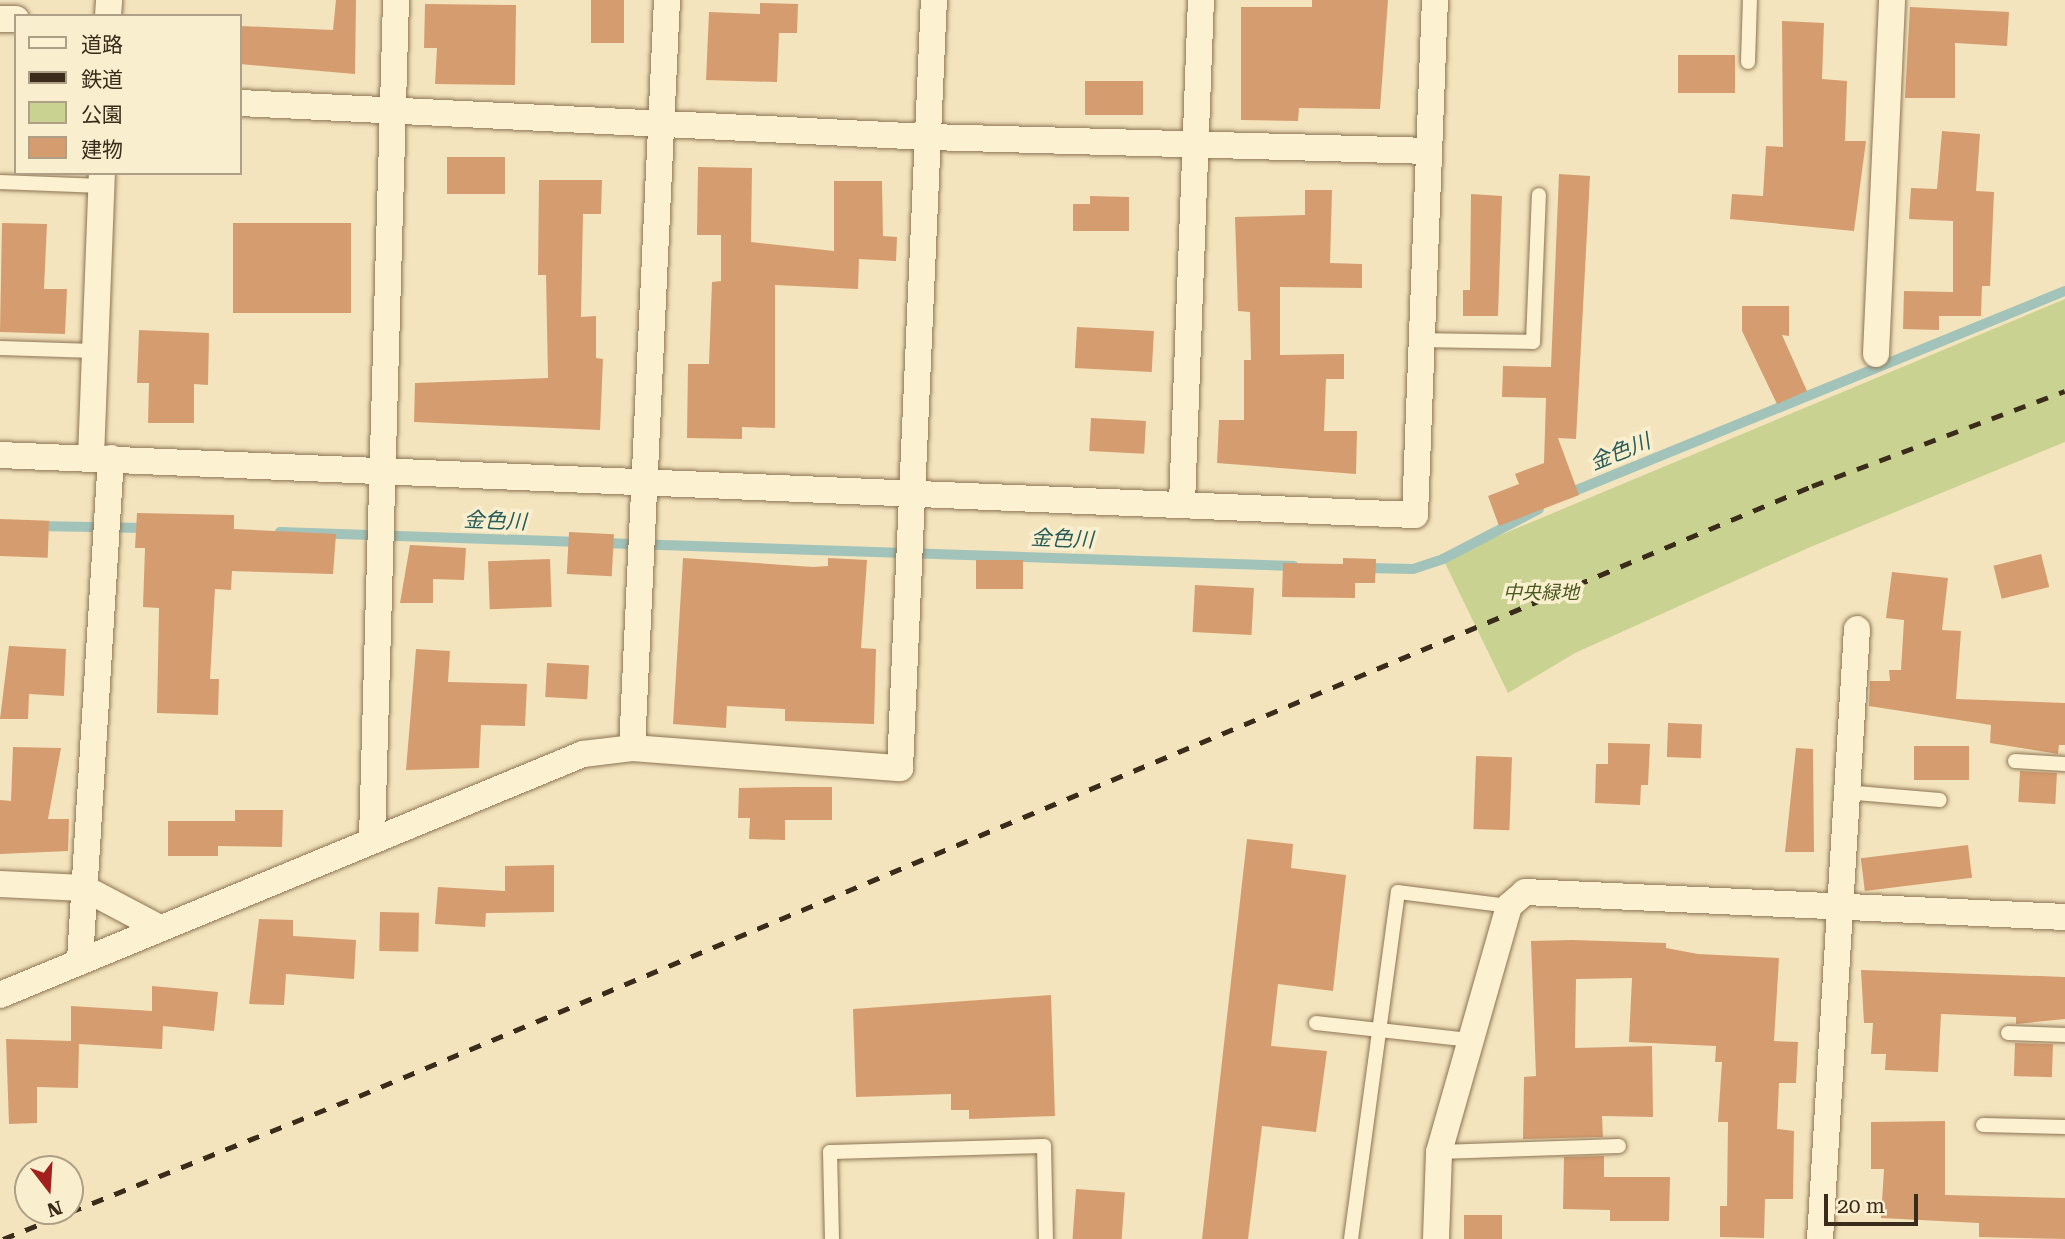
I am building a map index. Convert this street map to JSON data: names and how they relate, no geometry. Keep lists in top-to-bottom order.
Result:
{
  "water": ["金色川"],
  "parks": ["中央緑地"],
  "legend": [
    "道路",
    "鉄道",
    "公園",
    "建物"
  ],
  "scale_bar": "20 m",
  "north": "bottom"
}
